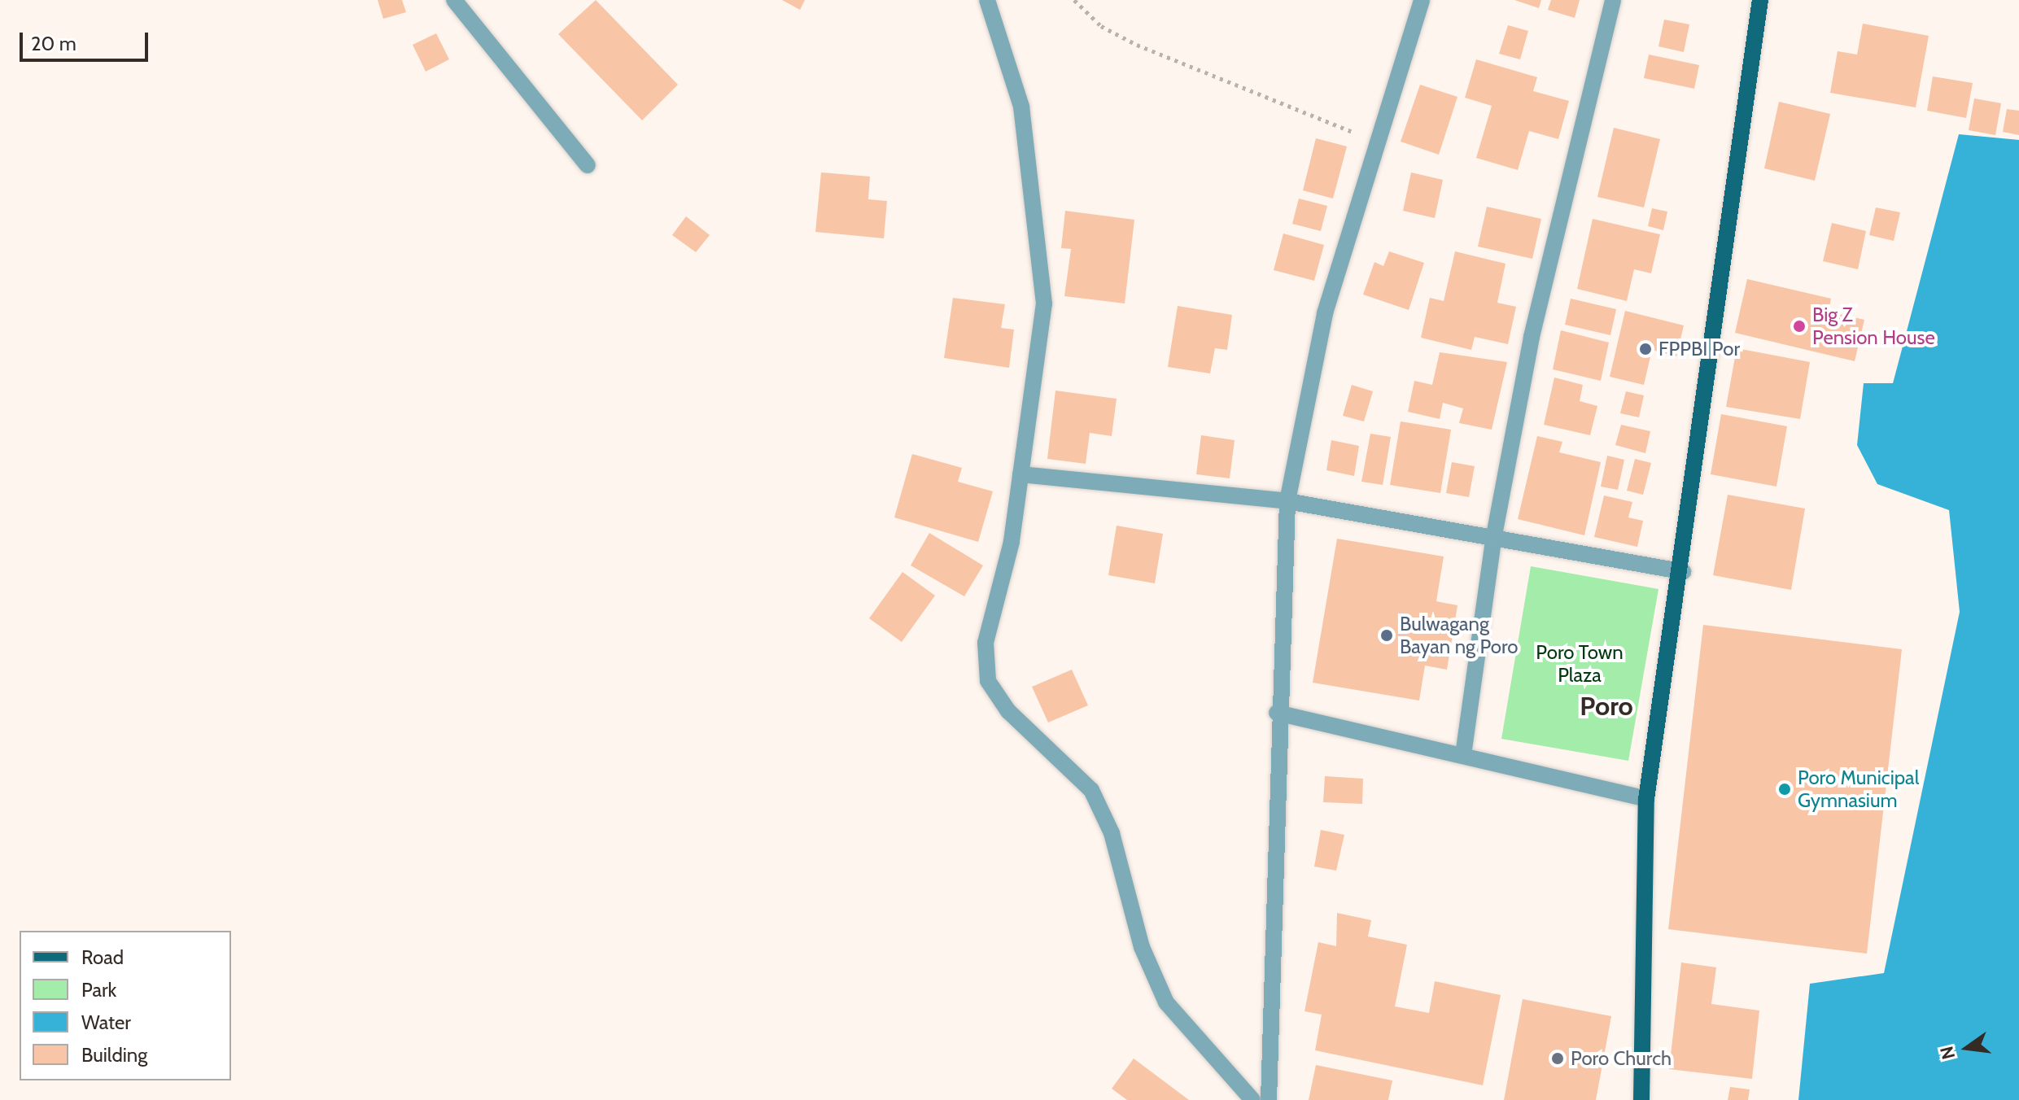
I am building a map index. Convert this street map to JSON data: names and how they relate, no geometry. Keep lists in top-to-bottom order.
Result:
{
  "districts": ["Poro"],
  "parks": ["Poro Town Plaza"],
  "places": [
    "Big Z Pension House",
    "FPPBI Por",
    "Bulwagang Bayan ng Poro",
    "Poro Municipal Gymnasium",
    "Poro Church"
  ],
  "legend": [
    "Road",
    "Park",
    "Water",
    "Building"
  ],
  "scale_bar": "20 m",
  "north": "left"
}
